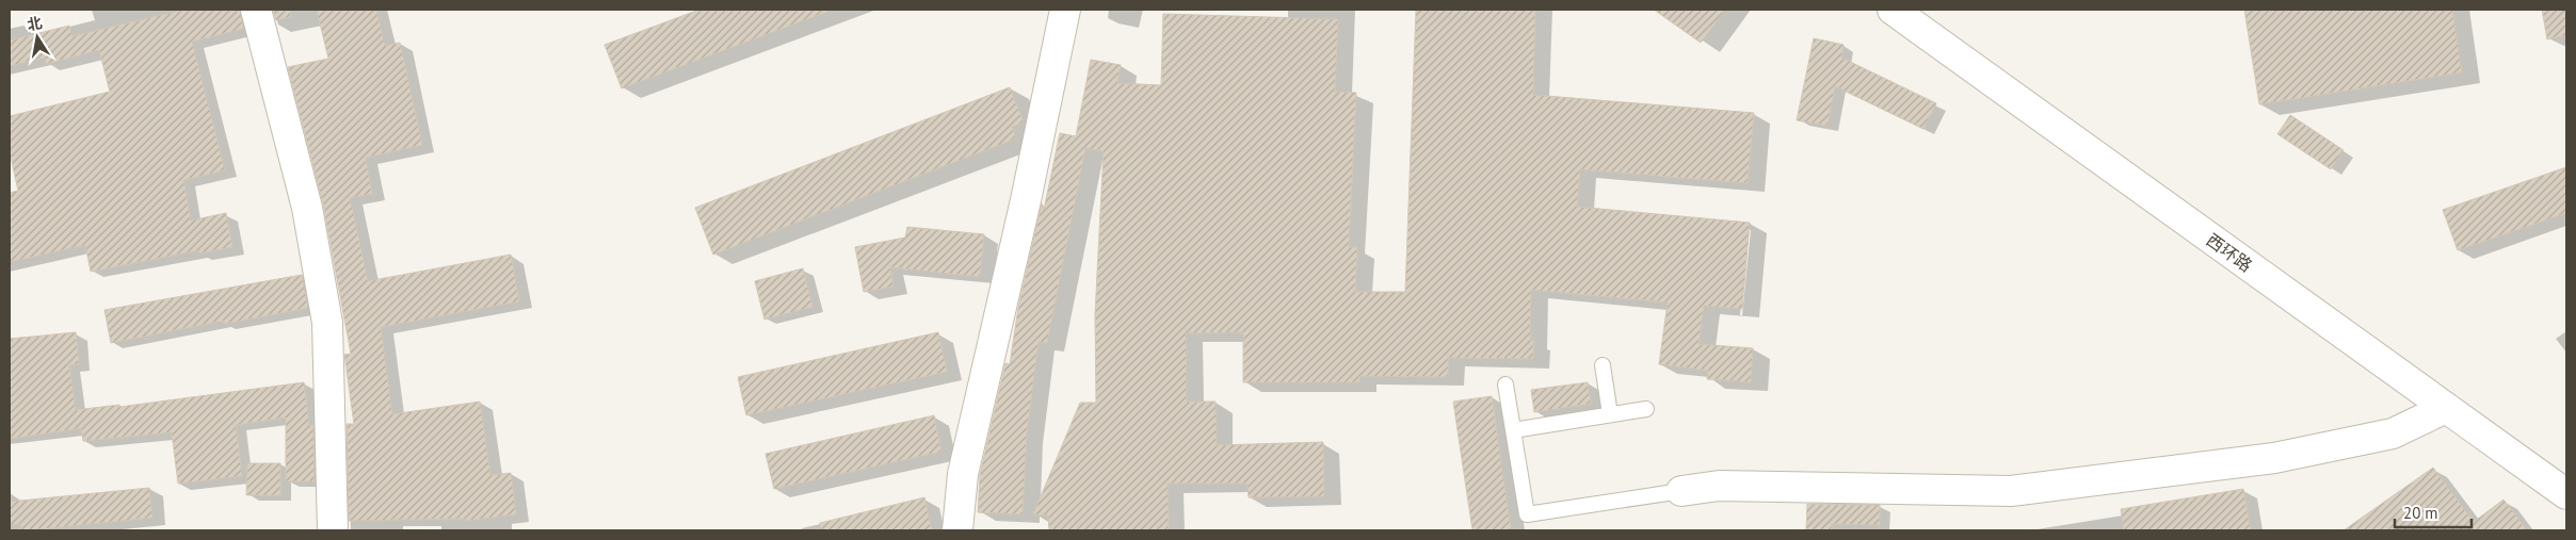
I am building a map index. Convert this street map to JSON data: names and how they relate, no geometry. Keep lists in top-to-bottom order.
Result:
{
  "streets": {
    "street": ["西环路"]
  },
  "scale_bar": "20 m",
  "north": "top"
}
